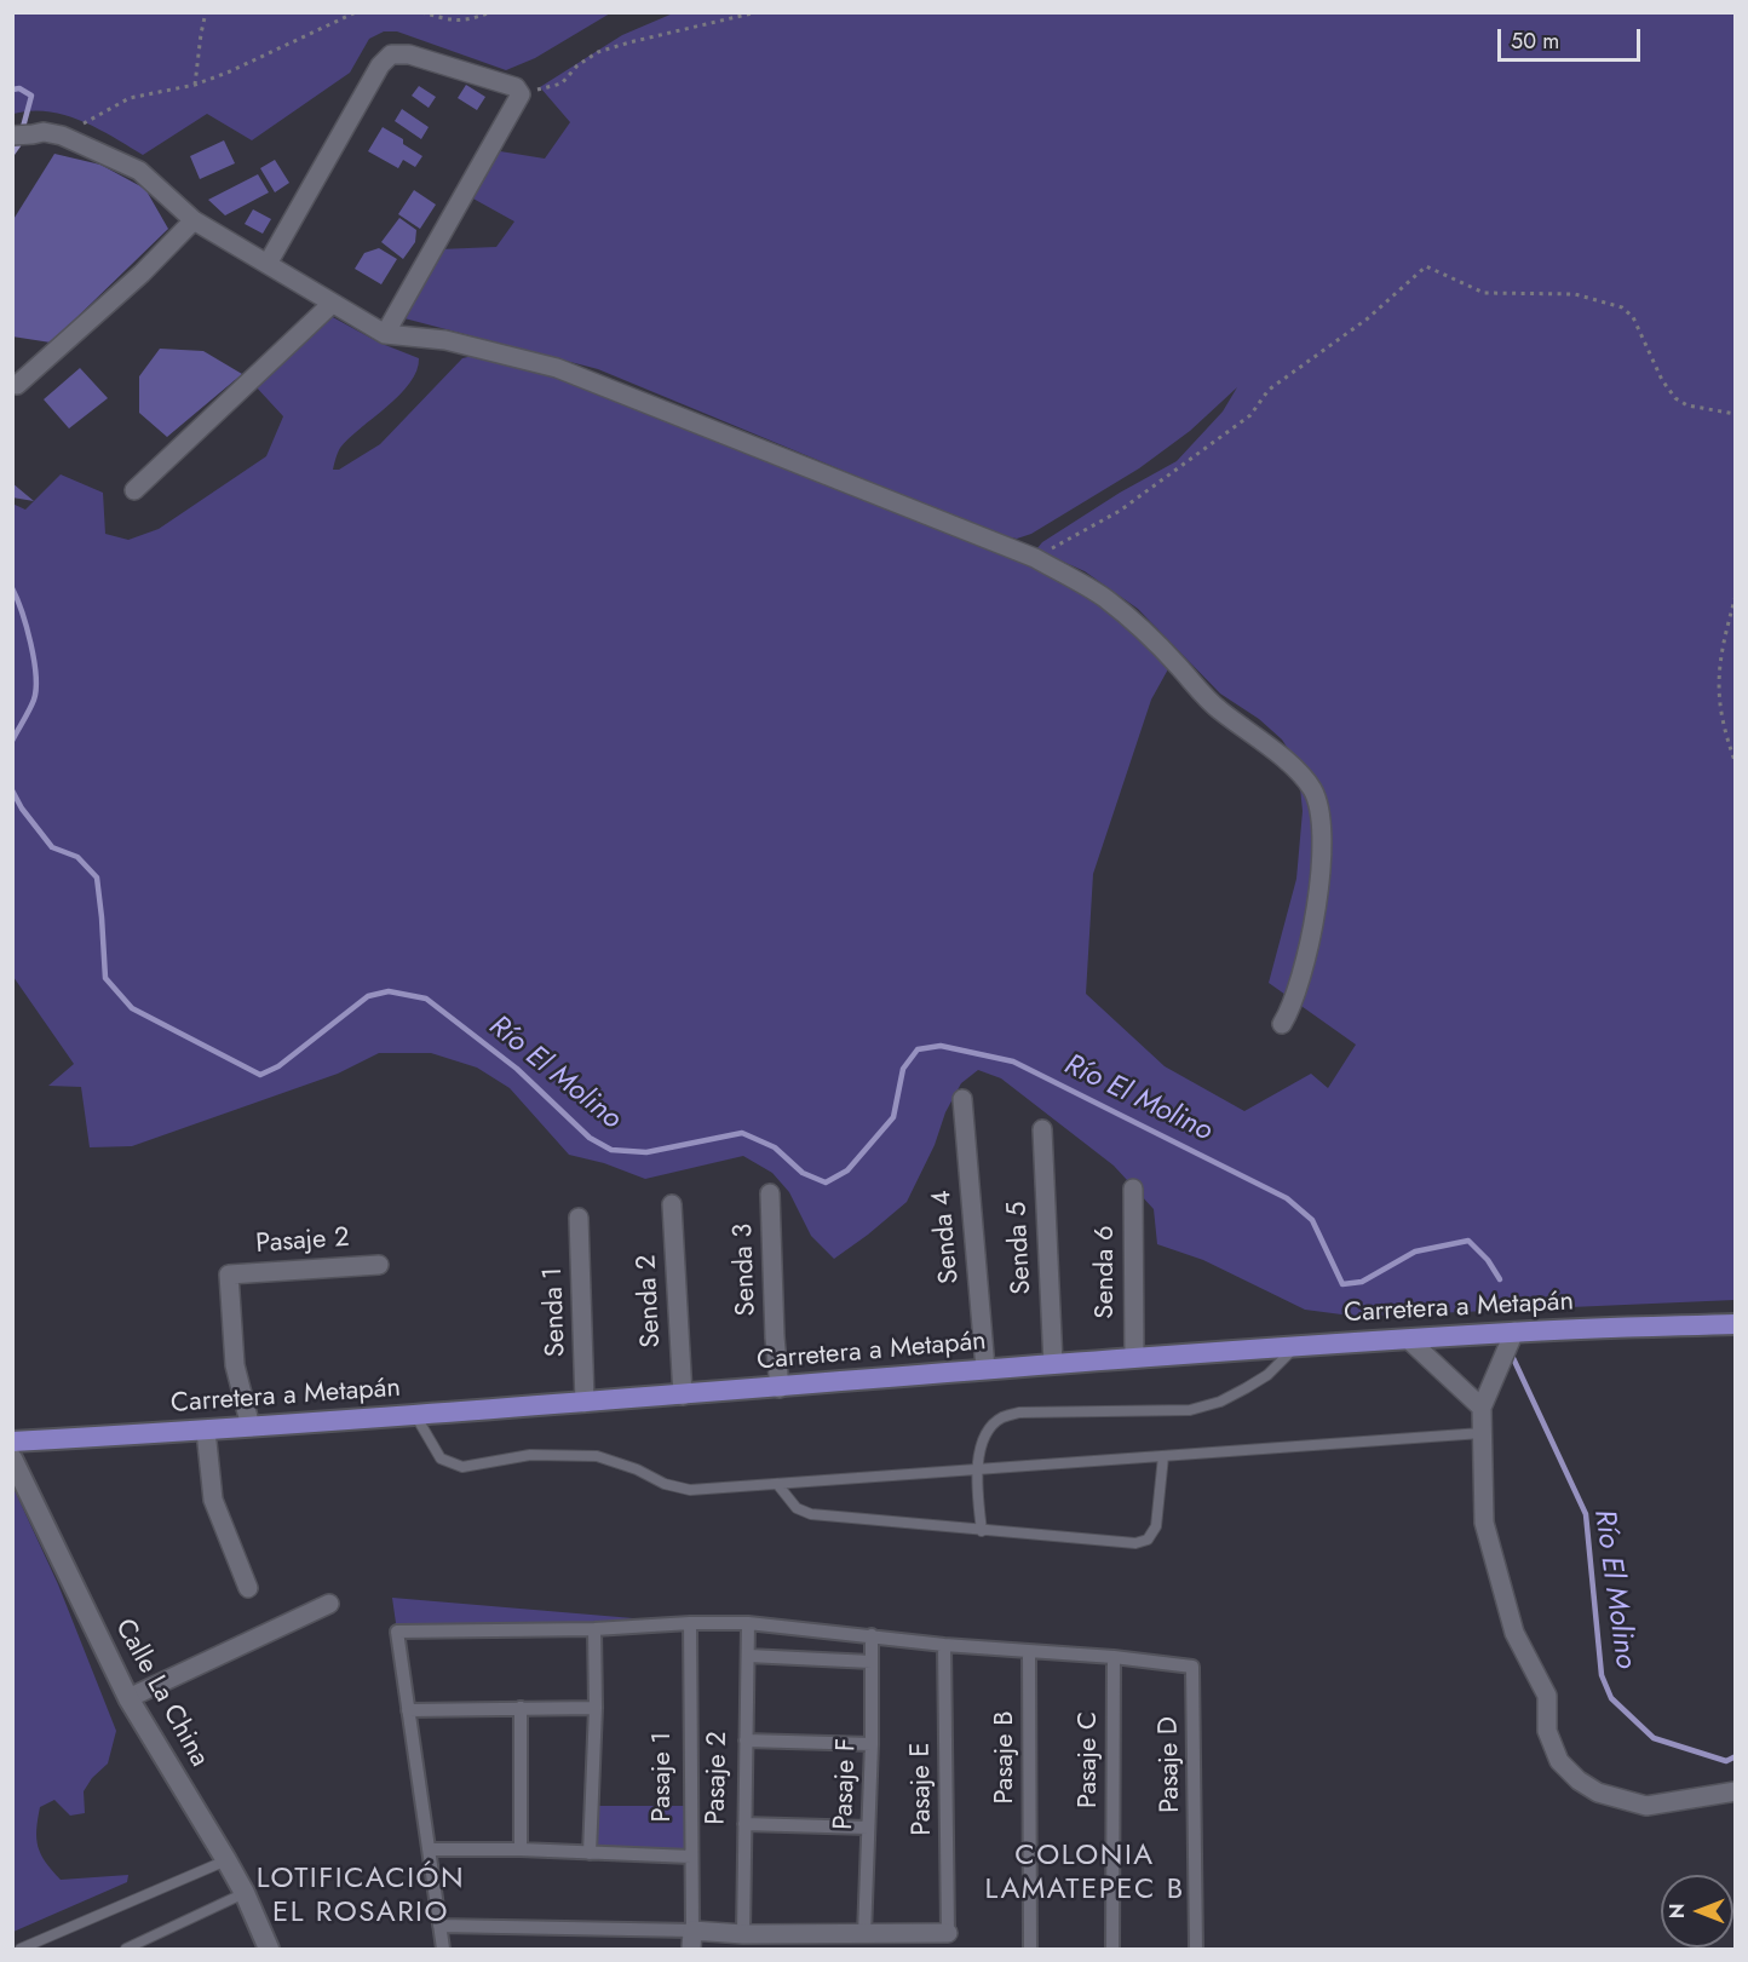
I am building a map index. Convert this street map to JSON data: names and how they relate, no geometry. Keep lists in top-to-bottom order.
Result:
{
  "streets": {
    "main road": ["Carretera a Metapán", "Calle La China"],
    "street": [
      "Senda 4",
      "Pasaje 2",
      "Senda 5",
      "Senda 3",
      "Senda 6",
      "Senda 2",
      "Senda 1",
      "Pasaje B",
      "Pasaje C",
      "Pasaje D",
      "Pasaje 1",
      "Pasaje F",
      "Pasaje E"
    ]
  },
  "crossings": [
    ["Senda 4", "Carretera a Metapán"],
    ["Pasaje 2", "Carretera a Metapán"],
    ["Senda 5", "Carretera a Metapán"],
    ["Senda 3", "Carretera a Metapán"],
    ["Senda 6", "Carretera a Metapán"],
    ["Senda 2", "Carretera a Metapán"],
    ["Carretera a Metapán", "Senda 1"],
    ["Pasaje C", "Pasaje D"]
  ],
  "districts": ["COLONIA LAMATEPEC B", "LOTIFICACIÓN EL ROSARIO"],
  "water": ["Río El Molino"],
  "scale_bar": "50 m",
  "north": "left"
}
